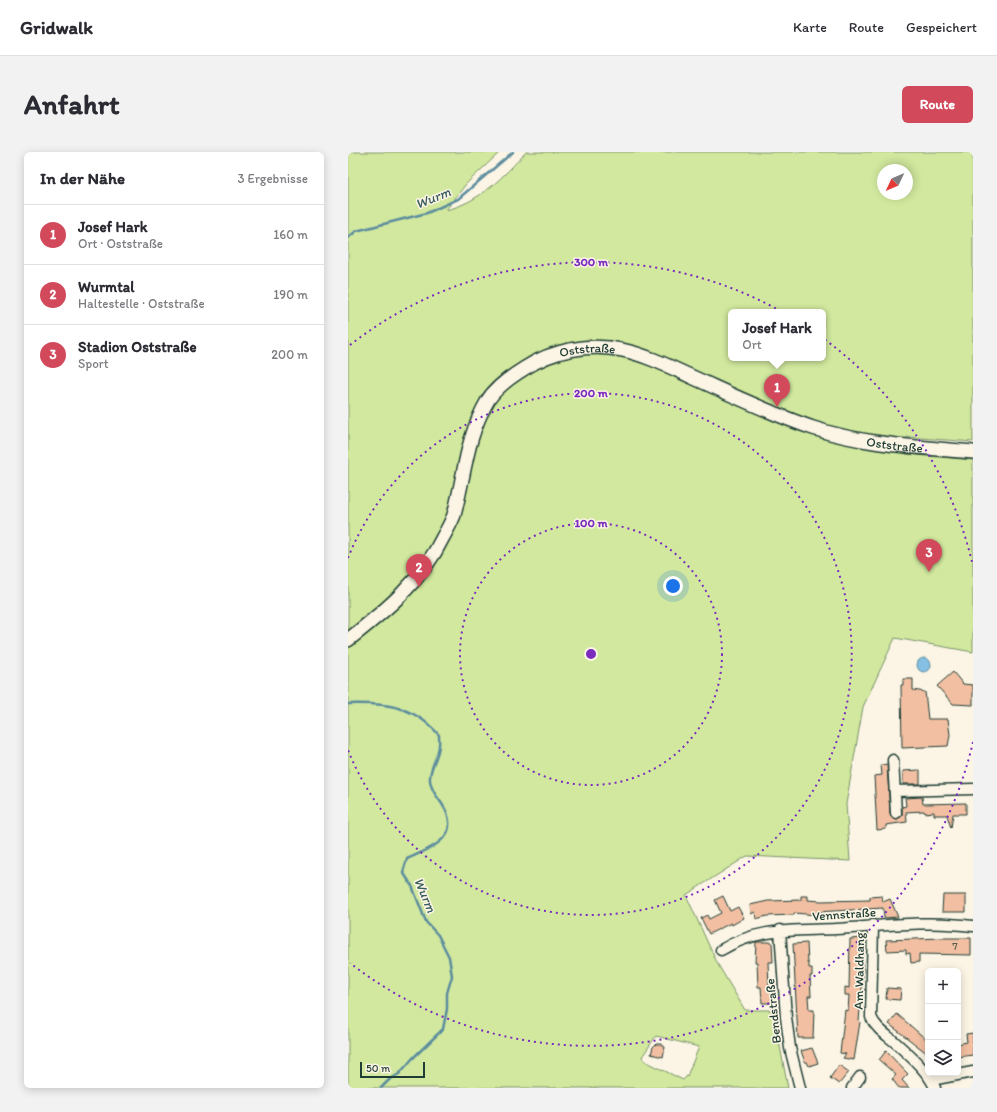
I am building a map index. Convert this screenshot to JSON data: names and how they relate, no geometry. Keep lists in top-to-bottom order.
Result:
{
  "streets": {
    "street": [
      "Oststraße",
      "Vennstraße",
      "Am Waldhang",
      "Bendstraße"
    ]
  },
  "crossings": [
    ["Vennstraße", "Am Waldhang"],
    ["Vennstraße", "Bendstraße"]
  ],
  "water": ["Wurm"],
  "house_numbers": ["7"],
  "scale_bar": "50 m",
  "north": "bottom left",
  "page": {
    "header": "Gridwalk",
    "nav": ["Karte", "Route", "Gespeichert"],
    "buttons": "Route",
    "title": "Anfahrt",
    "heading": ["In der Nähe", "3 Ergebnisse"],
    "list": [
      {
        "mark": "1",
        "name": "Josef Hark",
        "note": "Ort · Oststraße",
        "value": "160 m"
      },
      {
        "mark": "2",
        "name": "Wurmtal",
        "note": "Haltestelle · Oststraße",
        "value": "190 m"
      },
      {
        "mark": "3",
        "name": "Stadion Oststraße",
        "note": "Sport",
        "value": "200 m"
      }
    ],
    "popup": ["Josef Hark", "Ort"],
    "pins": ["1", "3", "2"],
    "map_buttons": ["+", "−"],
    "scale": "50 m"
  },
  "rings": ["300 m", "200 m", "100 m"]
}
